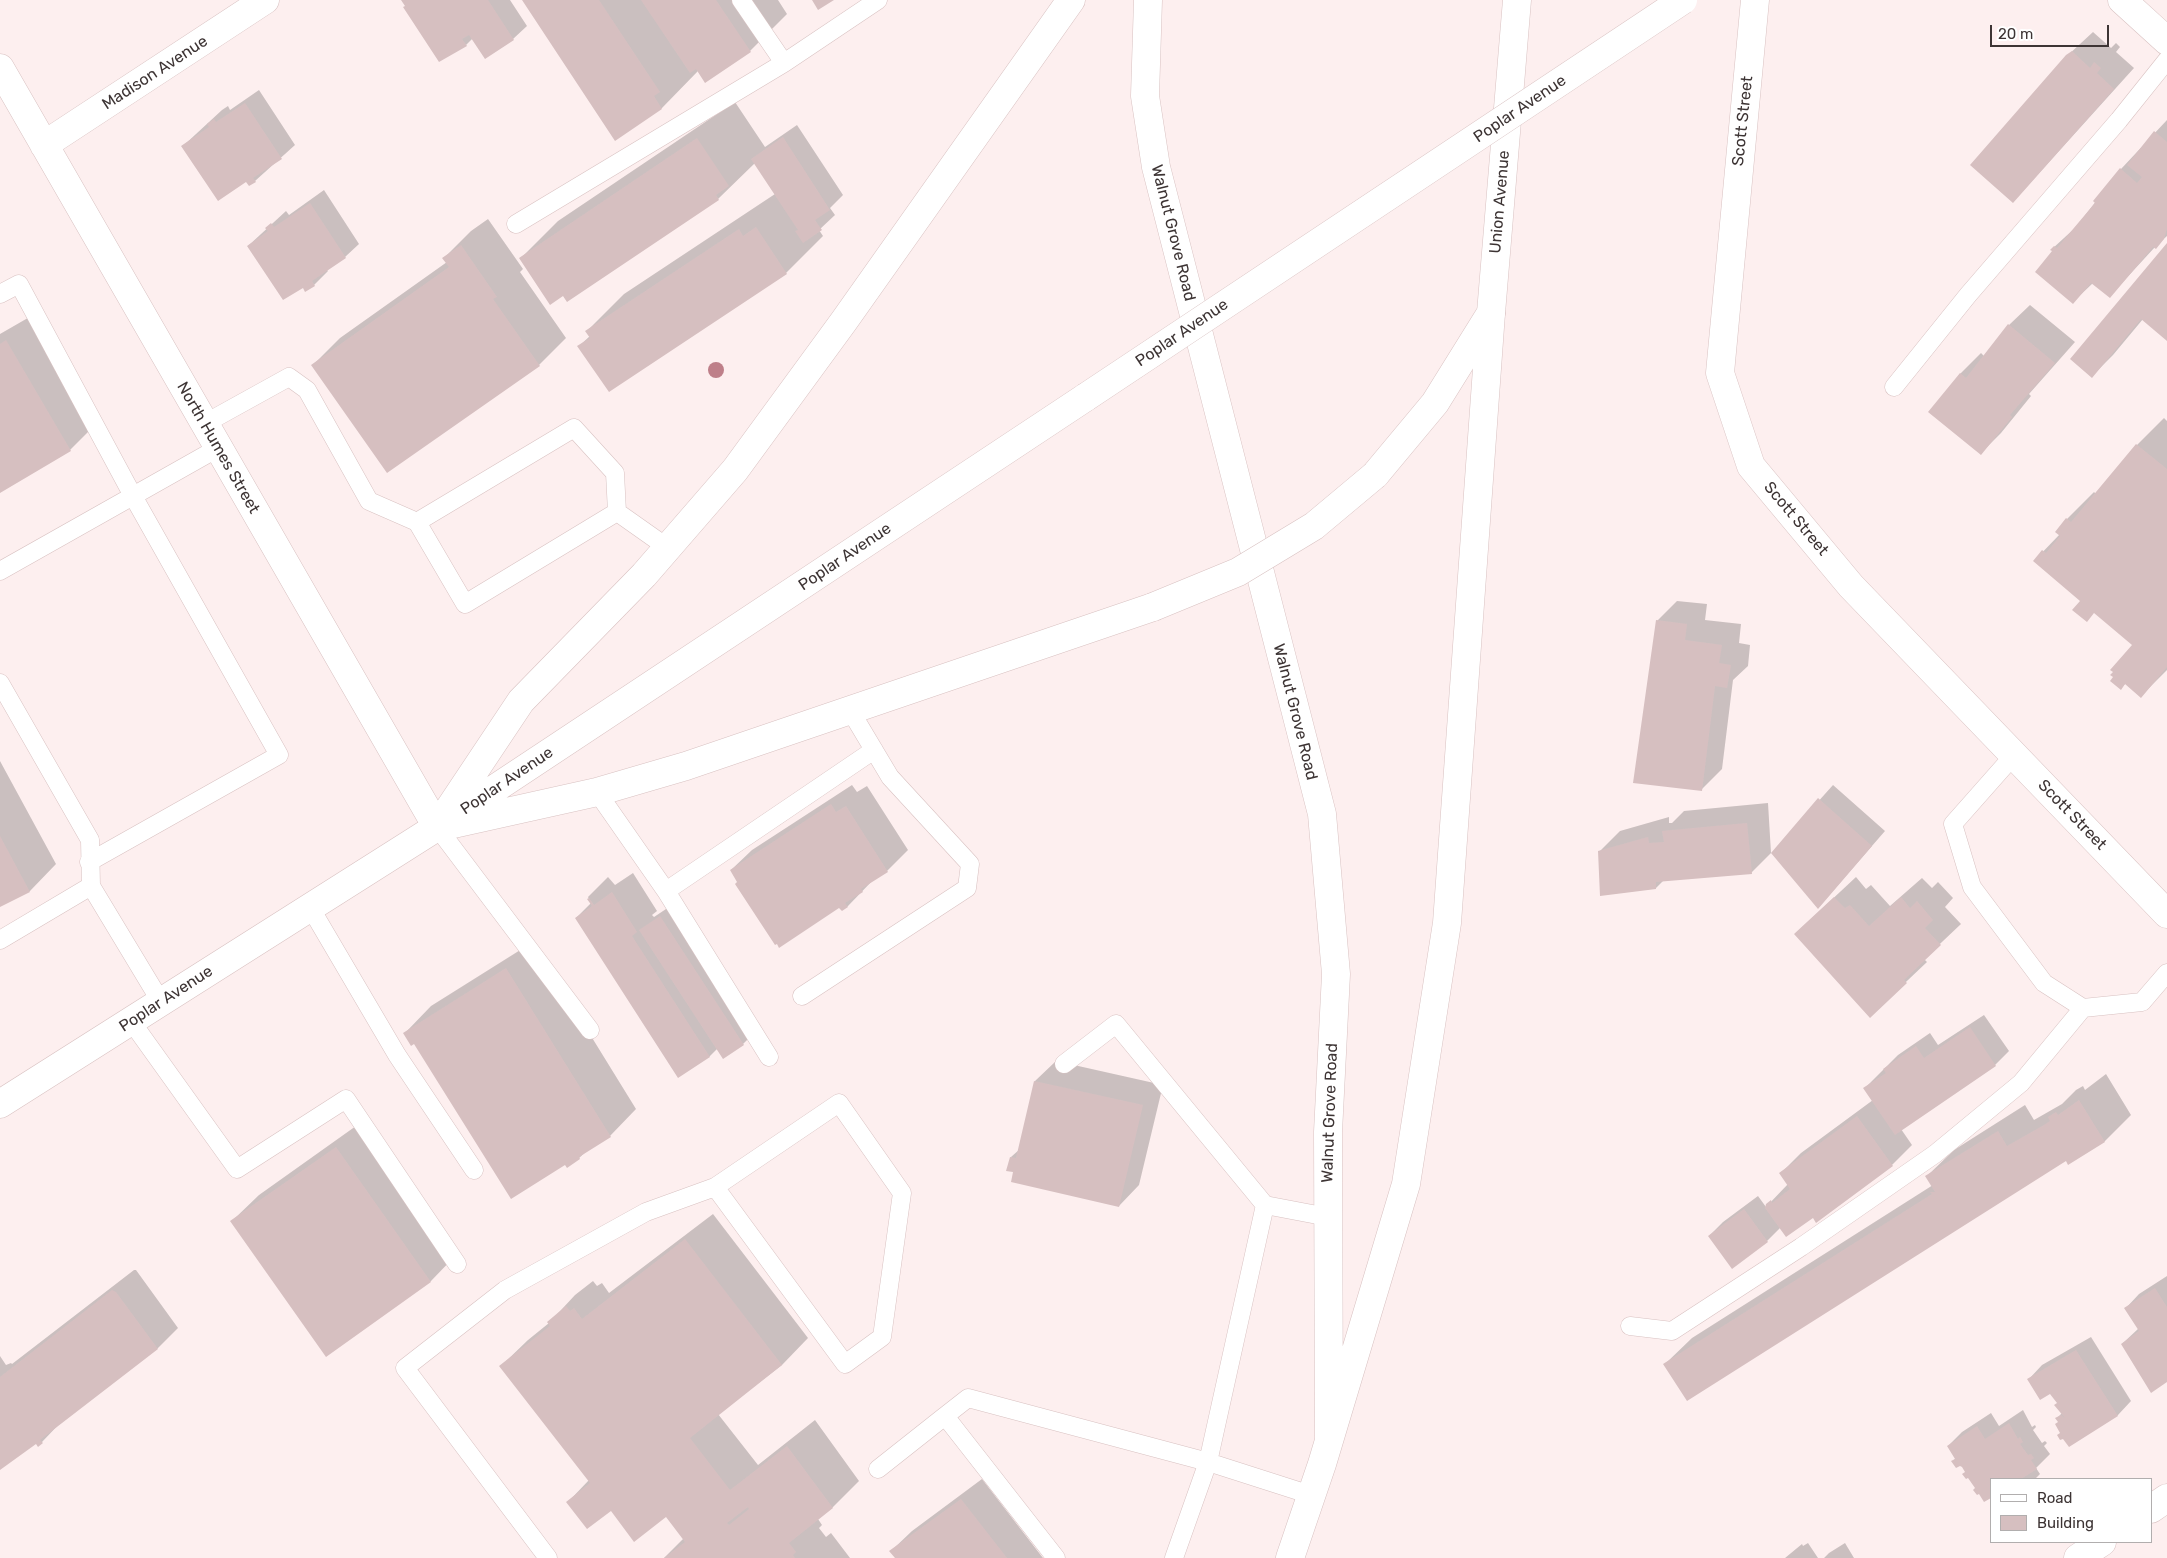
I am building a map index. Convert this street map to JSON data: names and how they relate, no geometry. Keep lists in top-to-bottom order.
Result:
{
  "streets": {
    "main road": [
      "Madison Avenue",
      "Poplar Avenue",
      "Scott Street",
      "Union Avenue",
      "Walnut Grove Road",
      "North Humes Street"
    ]
  },
  "crossings": [
    ["Madison Avenue", "North Humes Street"],
    ["Poplar Avenue", "North Humes Street"],
    ["Union Avenue", "Walnut Grove Road"]
  ],
  "legend": ["Road", "Building"],
  "scale_bar": "20 m"
}
